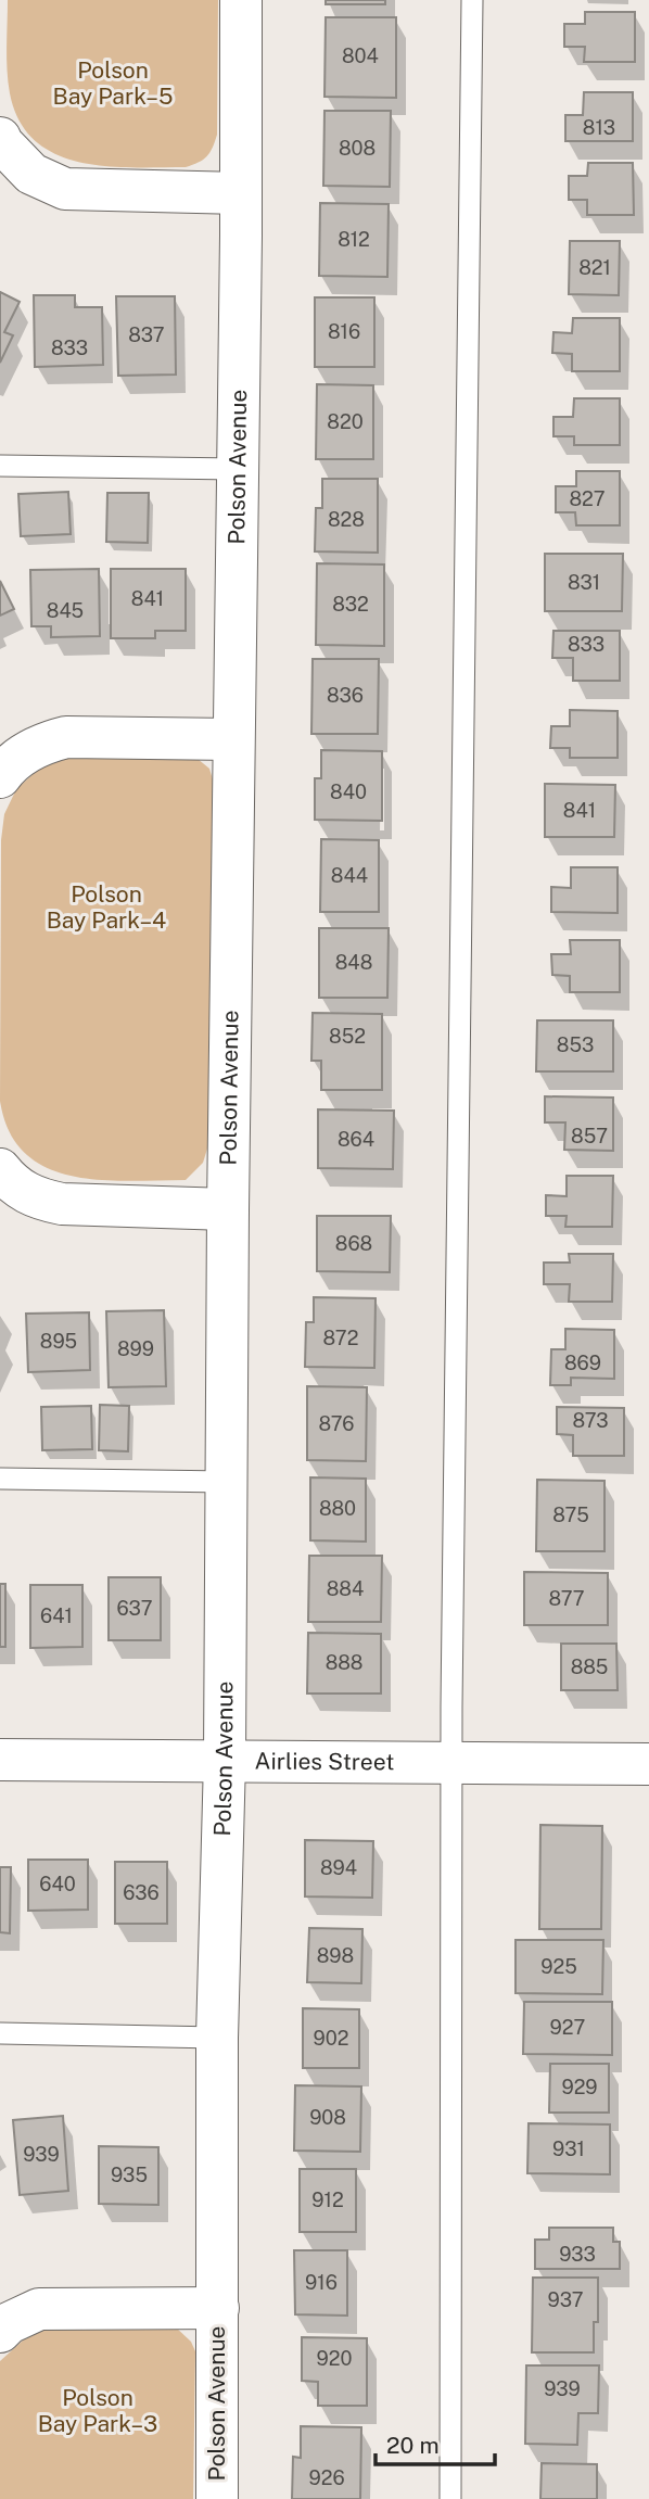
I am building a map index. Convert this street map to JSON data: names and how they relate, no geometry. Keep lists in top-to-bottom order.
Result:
{
  "streets": {
    "street": ["Polson Avenue", "Airlies Street"]
  },
  "crossings": [
    ["Polson Avenue", "Airlies Street"]
  ],
  "parks": ["Polson Bay Park–5", "Polson Bay Park–4", "Polson Bay Park–3"],
  "house_numbers": [
    "804",
    "813",
    "808",
    "812",
    "821",
    "816",
    "837",
    "833",
    "820",
    "827",
    "828",
    "831",
    "841",
    "832",
    "845",
    "833",
    "836",
    "840",
    "841",
    "844",
    "848",
    "852",
    "853",
    "857",
    "864",
    "868",
    "872",
    "895",
    "899",
    "869",
    "873",
    "876",
    "880",
    "875",
    "884",
    "877",
    "637",
    "641",
    "888",
    "885",
    "894",
    "640",
    "636",
    "898",
    "925",
    "927",
    "902",
    "929",
    "908",
    "931",
    "939",
    "935",
    "912",
    "933",
    "916",
    "937",
    "920",
    "939",
    "926"
  ],
  "scale_bar": "20 m"
}
